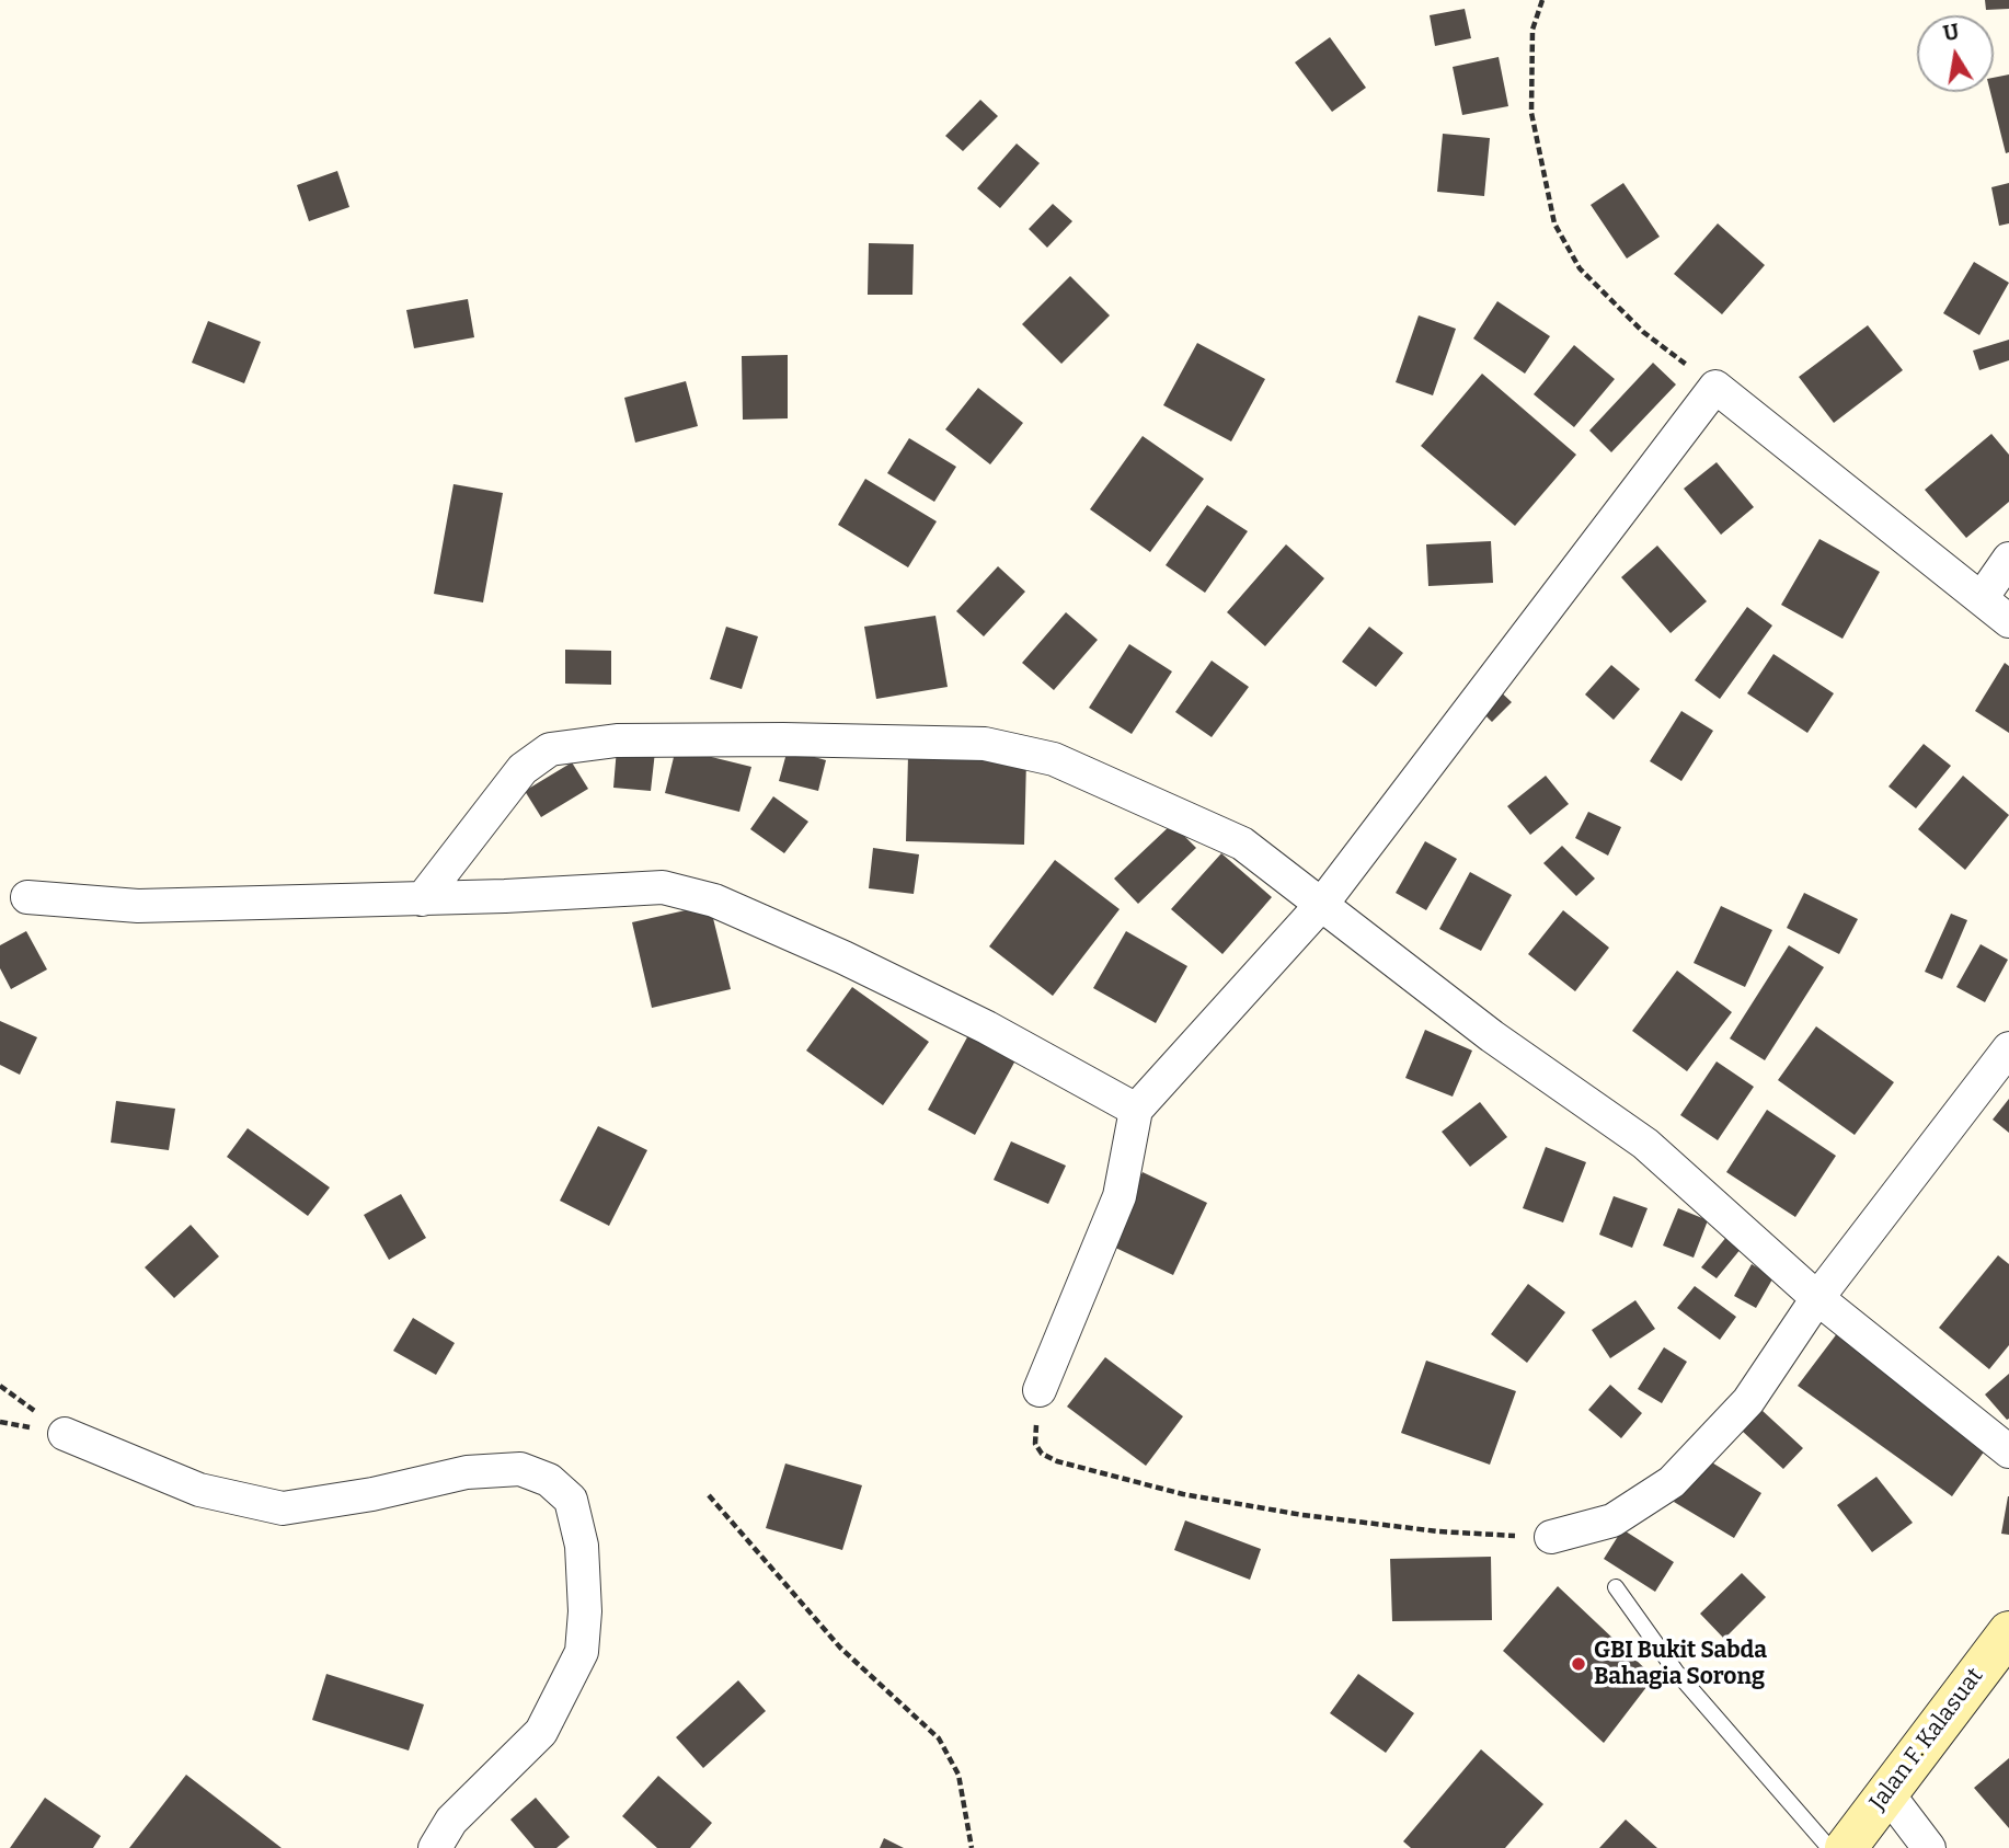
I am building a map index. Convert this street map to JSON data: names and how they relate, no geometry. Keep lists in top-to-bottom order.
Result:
{
  "streets": {
    "street": ["Jalan F. Kalasuat"]
  },
  "places": ["GBI Bukit Sabda Bahagia Sorong"],
  "north": "top"
}
